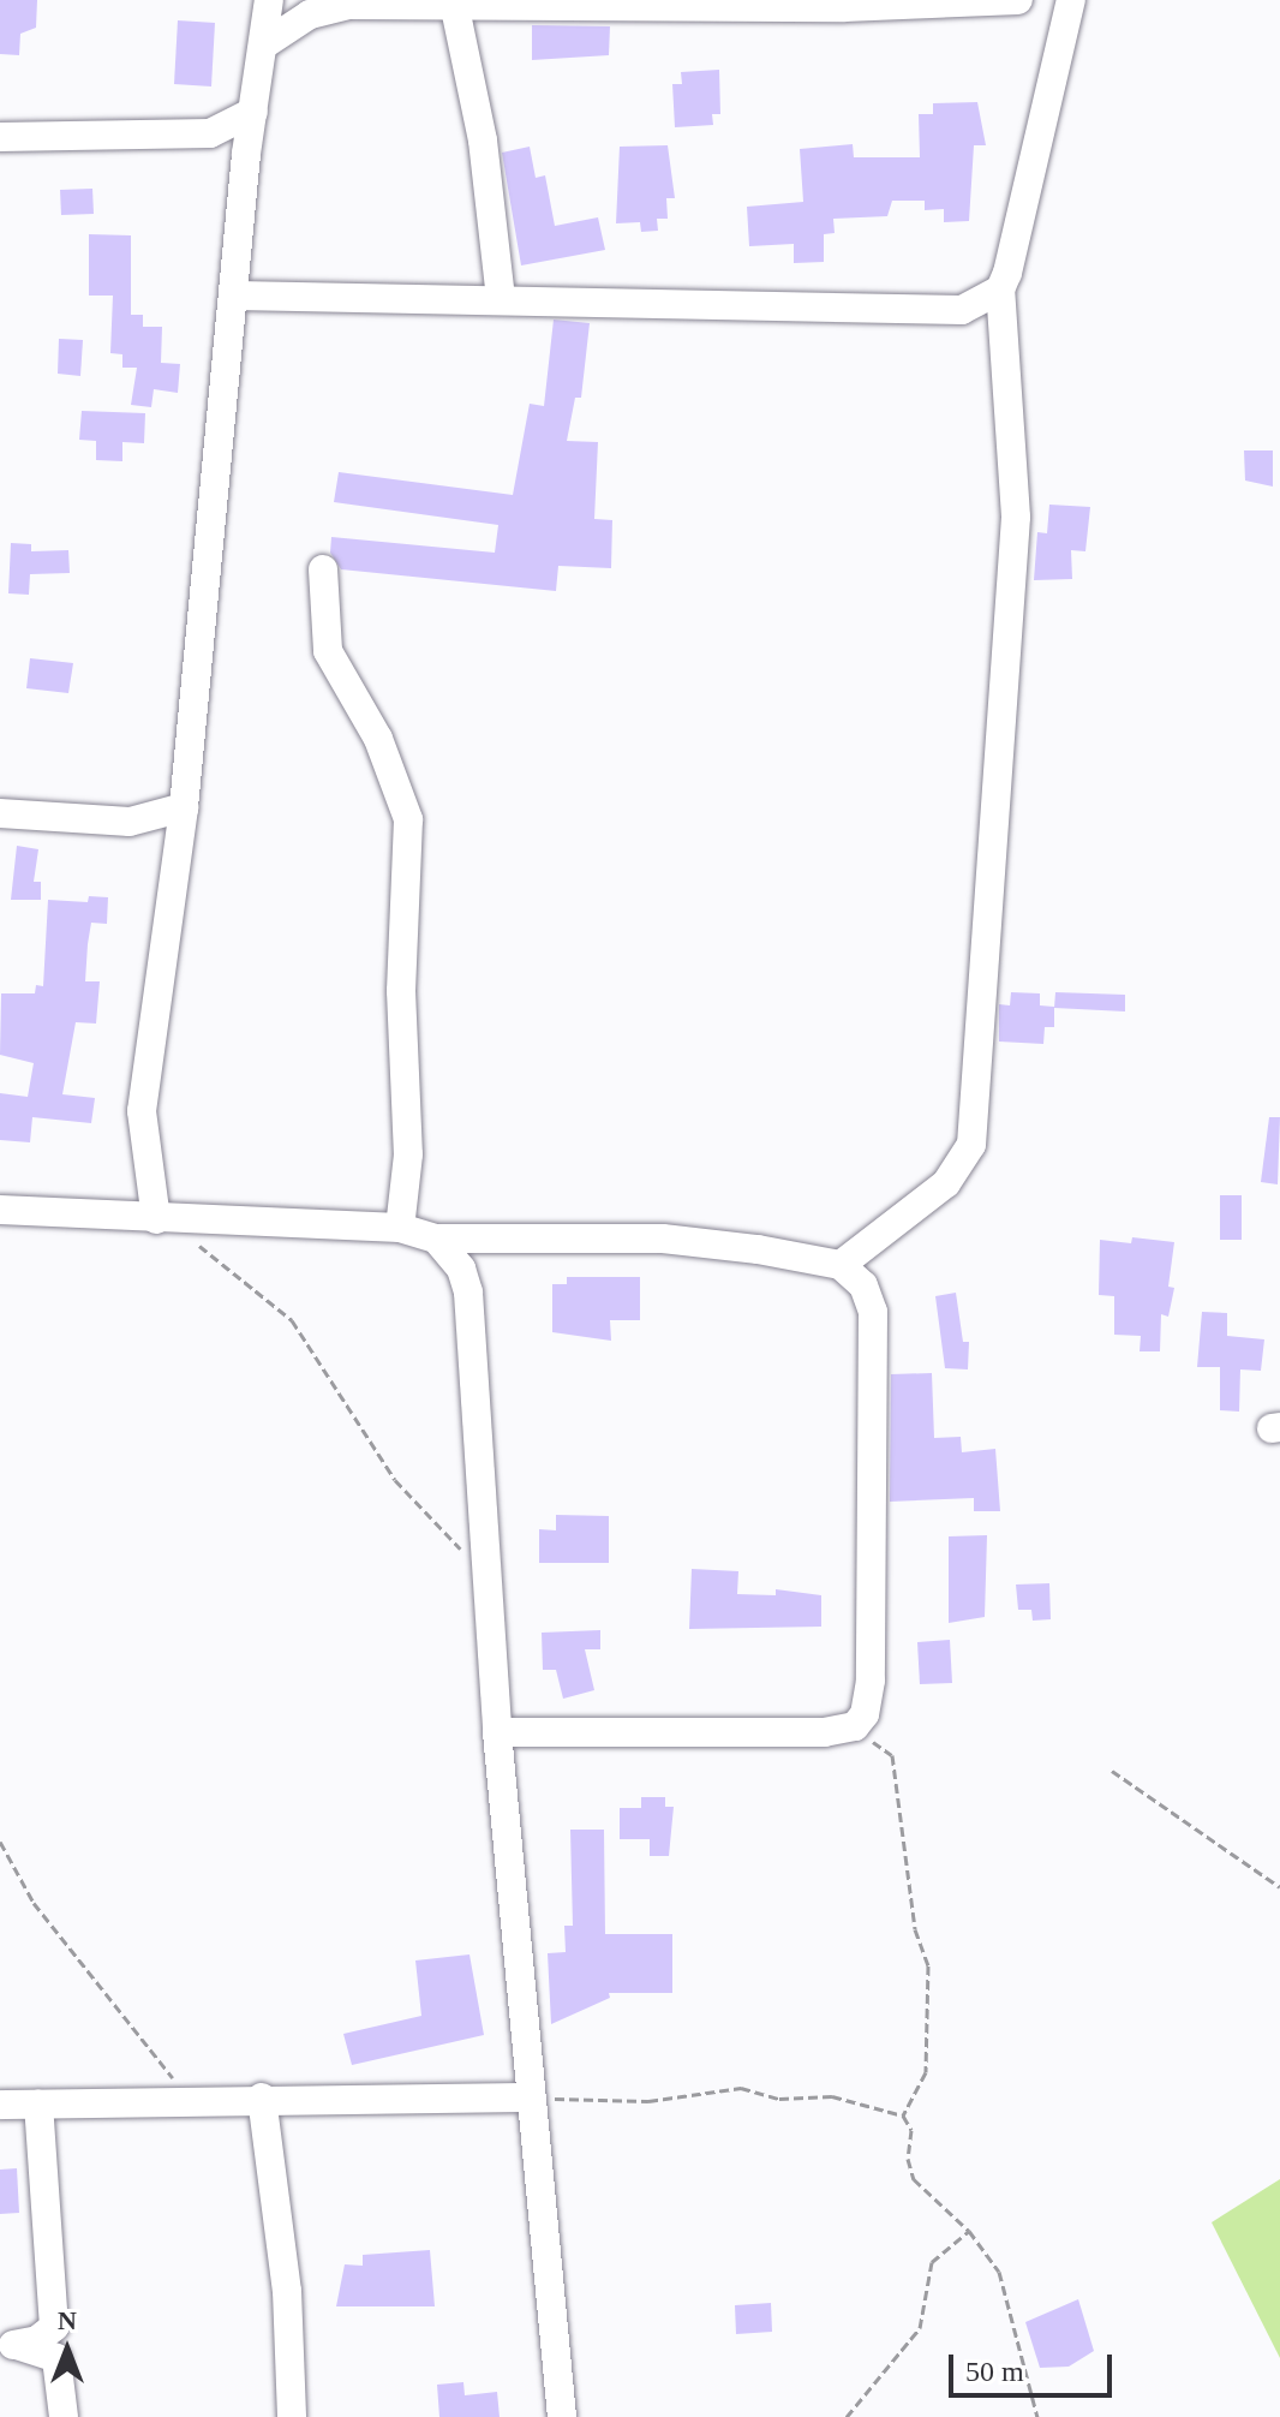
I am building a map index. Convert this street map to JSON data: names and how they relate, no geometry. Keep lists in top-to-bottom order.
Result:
{
  "scale_bar": "50 m",
  "north": "top"
}
